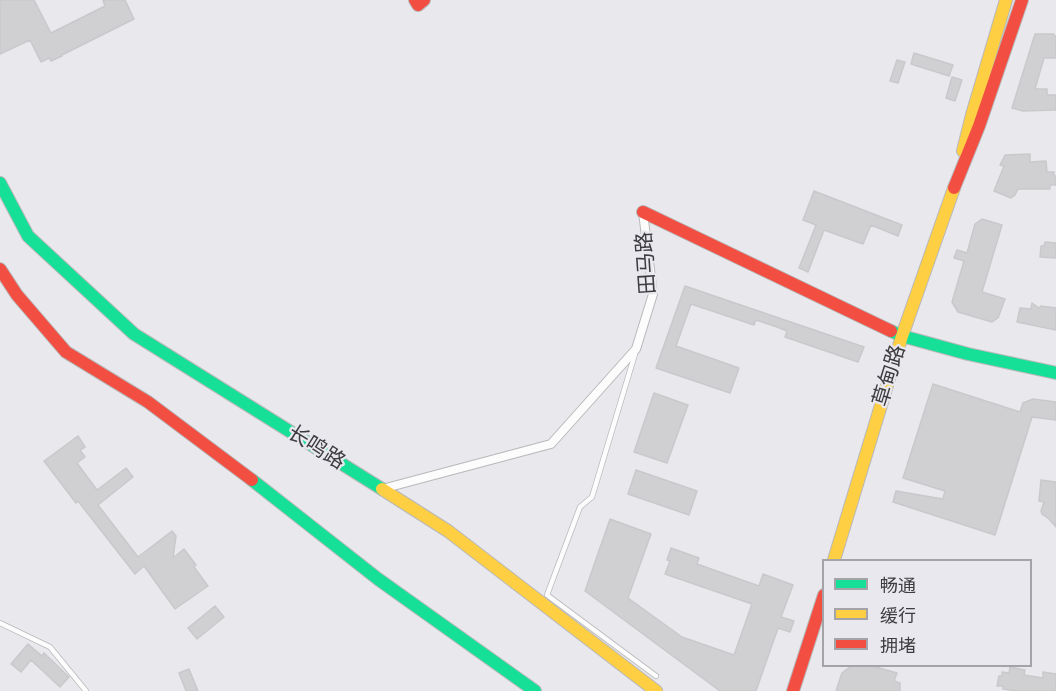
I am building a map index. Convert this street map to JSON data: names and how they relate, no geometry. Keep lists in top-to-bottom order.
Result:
{
  "streets": {
    "main road": ["草甸路", "长鸣路"],
    "street": ["田马路"]
  },
  "legend": ["畅通", "缓行", "拥堵"]
}
